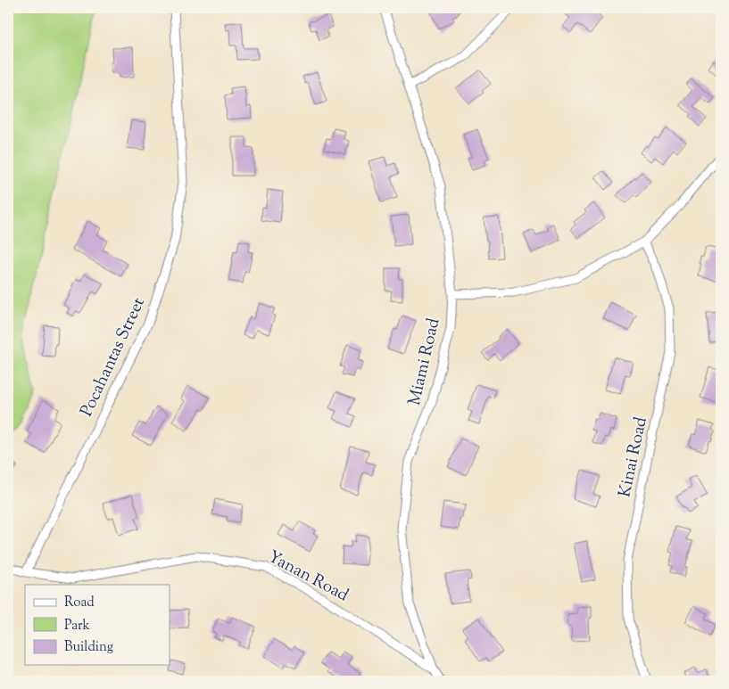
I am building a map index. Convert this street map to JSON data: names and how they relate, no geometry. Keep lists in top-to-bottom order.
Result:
{
  "streets": {
    "street": [
      "Pocahantas Street",
      "Miami Road",
      "Kinai Road",
      "Yanan Road"
    ]
  },
  "crossings": [
    ["Pocahantas Street", "Yanan Road"],
    ["Miami Road", "Yanan Road"]
  ],
  "legend": ["Road", "Park", "Building"]
}
